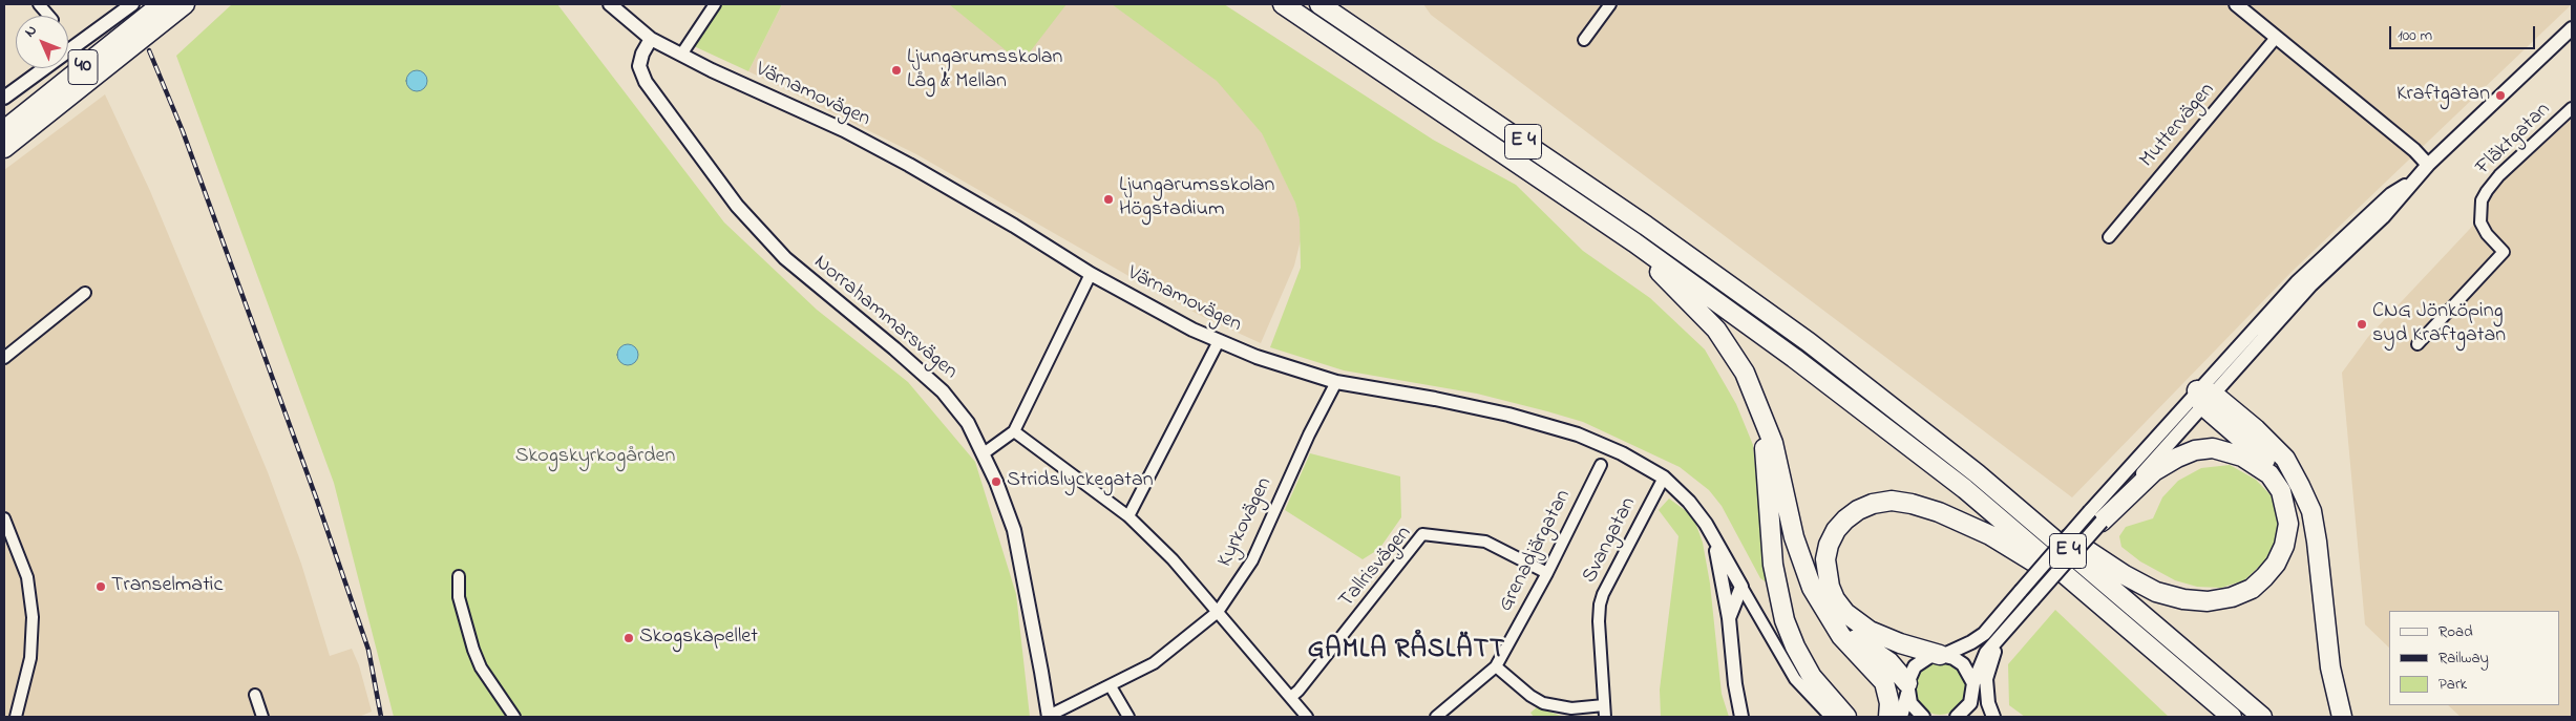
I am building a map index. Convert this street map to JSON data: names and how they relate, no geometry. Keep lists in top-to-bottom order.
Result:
{
  "streets": {
    "highway": ["40", "E 4"],
    "street": [
      "Värnamovägen",
      "Muttervägen",
      "Fläktgatan",
      "Norrahammarsvägen",
      "Kyrkovägen",
      "Svangatan",
      "Grenadjärgatan",
      "Tallrisvägen"
    ]
  },
  "crossings": [
    ["Värnamovägen", "Norrahammarsvägen"],
    ["Värnamovägen", "Kyrkovägen"],
    ["Värnamovägen", "Svangatan"],
    ["Norrahammarsvägen", "Kyrkovägen"],
    ["Grenadjärgatan", "Tallrisvägen"]
  ],
  "districts": ["GAMLA RÅSLÄTT"],
  "parks": ["Skogskyrkogården"],
  "places": [
    "Ljungarumsskolan Låg & Mellan",
    "Kraftgatan",
    "Ljungarumsskolan Högstadium",
    "CNG Jönköping syd Kraftgatan",
    "Stridslyckegatan",
    "Transelmatic",
    "Skogskapellet"
  ],
  "legend": ["Road", "Railway", "Park"],
  "scale_bar": "100 m",
  "north": "top left"
}
